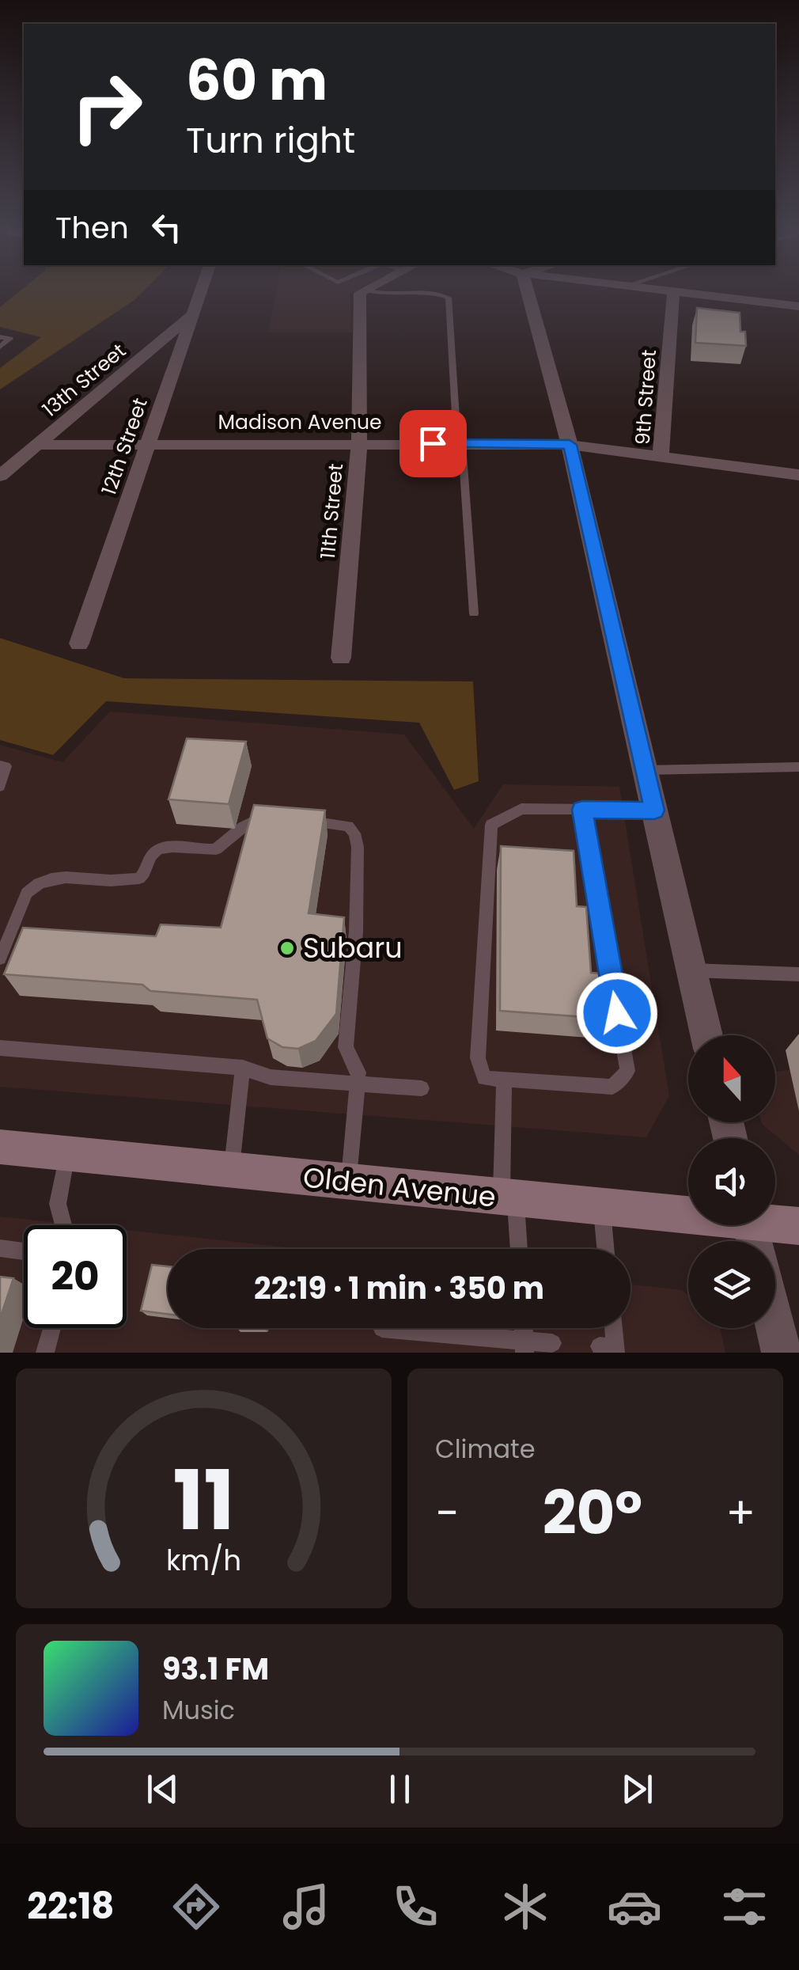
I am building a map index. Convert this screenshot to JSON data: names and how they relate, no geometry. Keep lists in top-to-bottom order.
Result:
{
  "streets": {
    "main road": ["Olden Avenue"],
    "street": [
      "13th Street",
      "9th Street",
      "Madison Avenue",
      "12th Street",
      "11th Street"
    ]
  },
  "crossings": [
    ["13th Street", "Madison Avenue"],
    ["13th Street", "12th Street"],
    ["9th Street", "Madison Avenue"],
    ["Madison Avenue", "12th Street"],
    ["Madison Avenue", "11th Street"]
  ],
  "places": ["Subaru"],
  "north": "top",
  "page": {
    "turn": ["60 m", "Turn right"],
    "then": "Then",
    "limit": "20",
    "trip": "22:19 · 1 min · 350 m",
    "tile": "Climate",
    "heat": ["−", "20°", "+"],
    "song": ["93.1 FM", "Music"],
    "tabs": "22:18",
    "gauge": ["11", "km/h"]
  }
}
